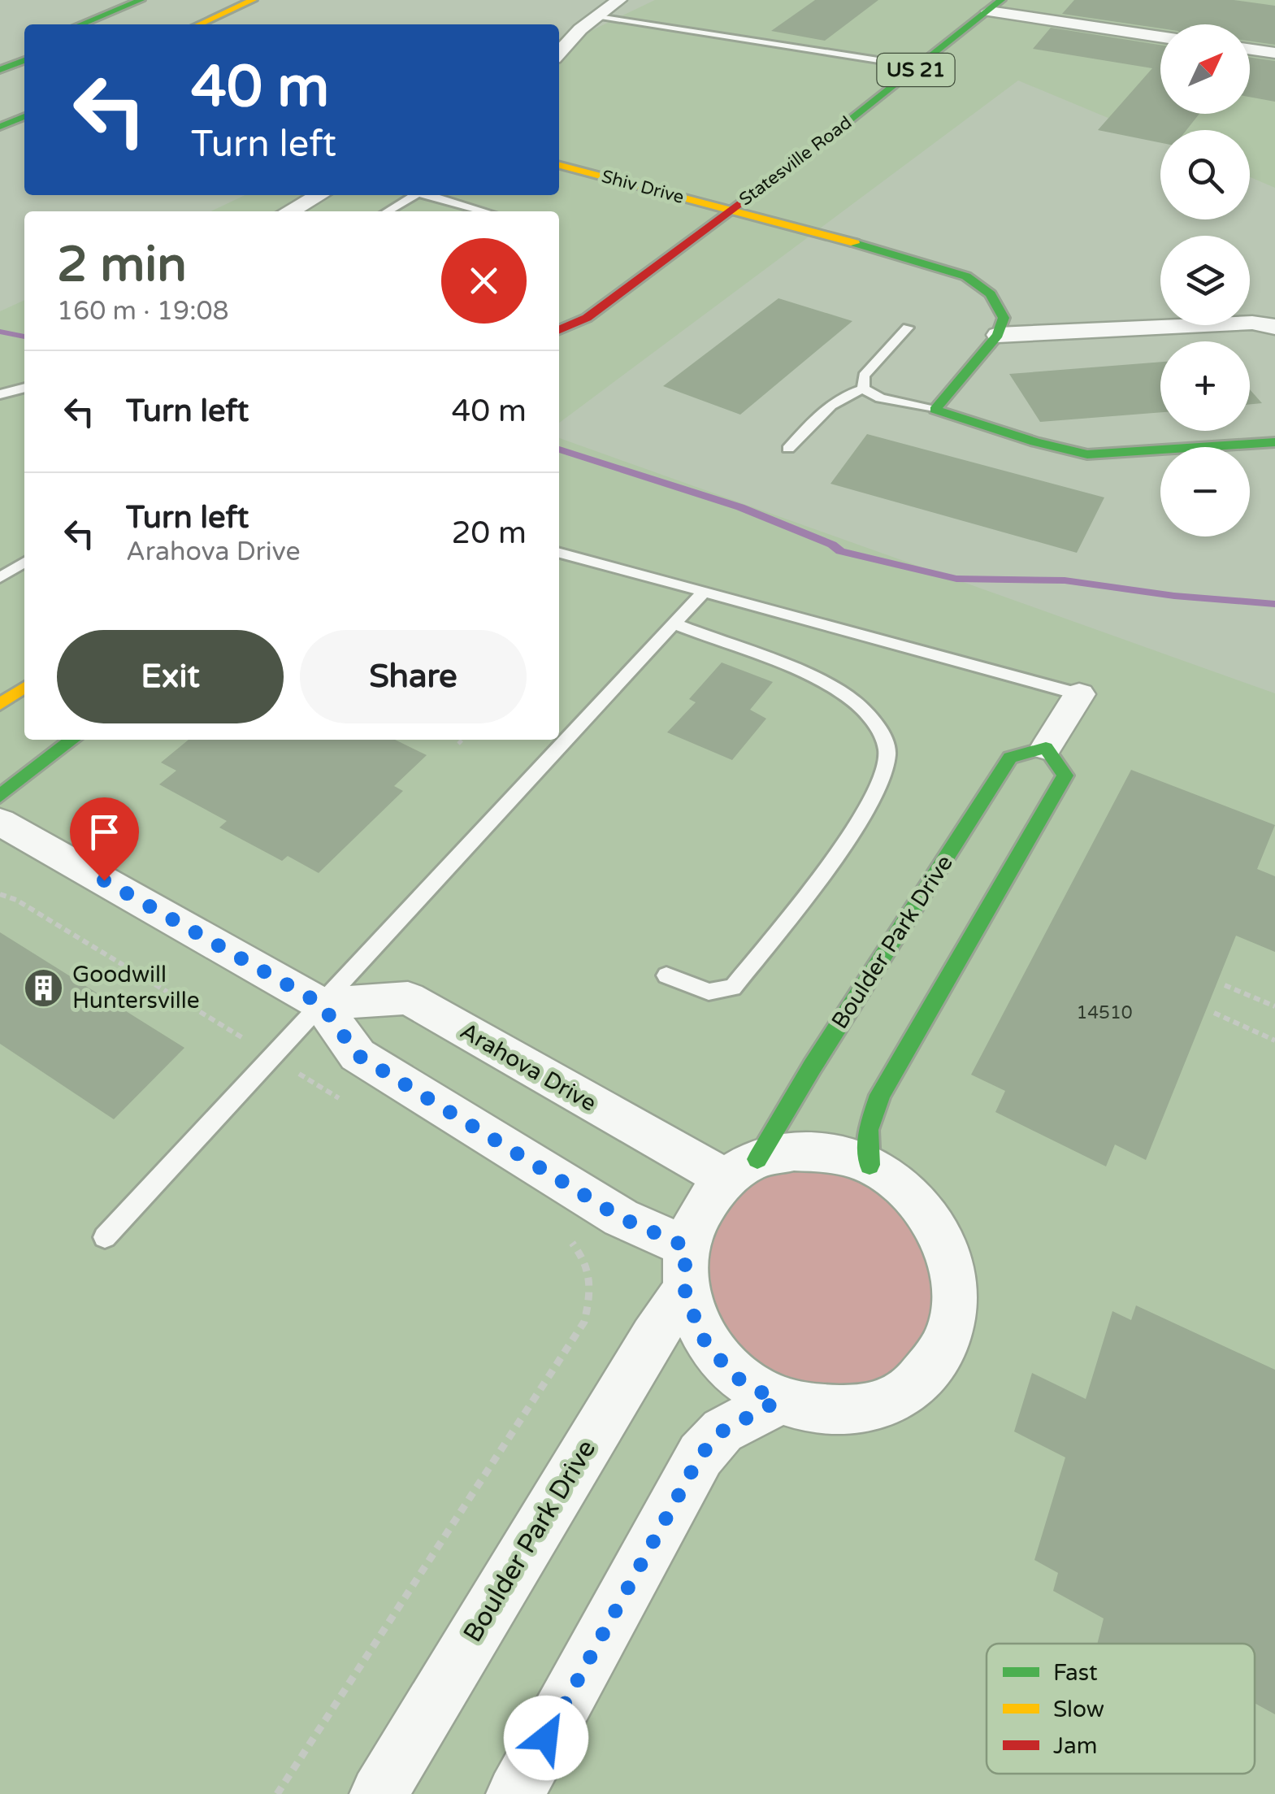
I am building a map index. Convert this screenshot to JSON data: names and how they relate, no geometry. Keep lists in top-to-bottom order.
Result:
{
  "streets": {
    "main road": [
      "US 21",
      "Statesville Road",
      "Shiv Drive",
      "Boulder Park Drive"
    ],
    "street": ["Arahova Drive"]
  },
  "crossings": [
    ["Statesville Road", "Shiv Drive"],
    ["Boulder Park Drive", "Arahova Drive"]
  ],
  "places": {
    "building": ["Goodwill Huntersville"]
  },
  "house_numbers": ["14510"],
  "legend": ["Fast", "Slow", "Jam"],
  "north": "top right",
  "page": {
    "map_buttons": ["+", "−"],
    "turn": ["40 m", "Turn left"],
    "heading": ["2 min", "160 m · 19:08"],
    "list": [
      {
        "name": "Turn left",
        "value": "40 m"
      },
      {
        "name": "Turn left",
        "note": "Arahova Drive",
        "value": "20 m"
      }
    ],
    "buttons": ["Exit", "Share"]
  }
}
